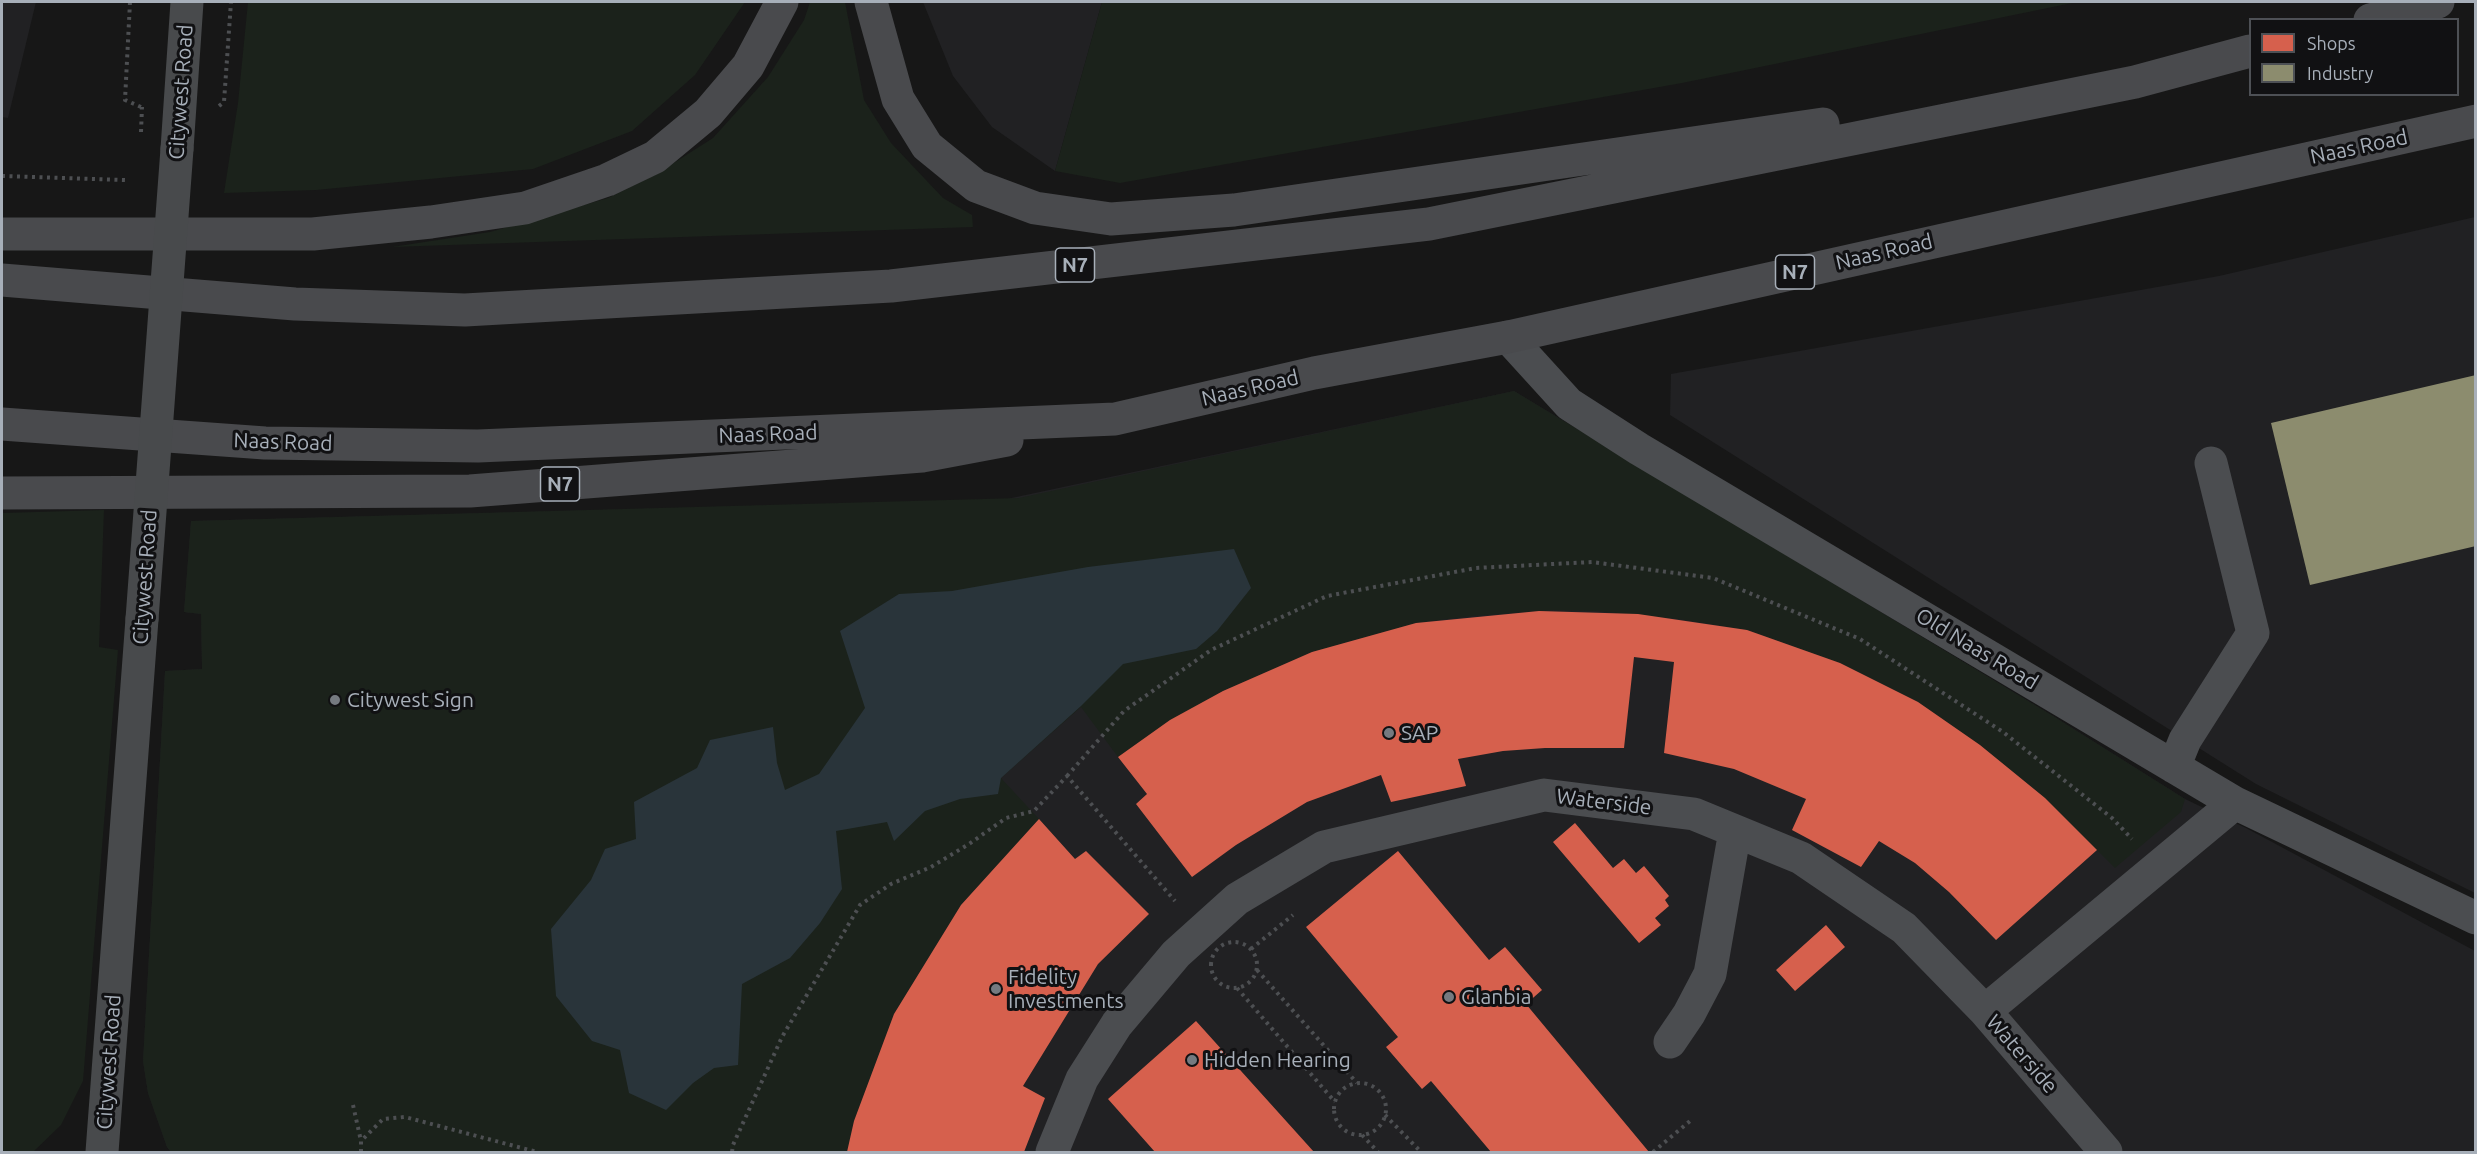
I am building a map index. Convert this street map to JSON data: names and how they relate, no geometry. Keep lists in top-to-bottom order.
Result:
{
  "streets": {
    "highway": ["Naas Road", "N7"],
    "main road": ["Citywest Road"],
    "street": ["Old Naas Road", "Waterside"]
  },
  "crossings": [
    ["Naas Road", "N7"],
    ["Naas Road", "Old Naas Road"]
  ],
  "places": [
    "Citywest Sign",
    "SAP",
    "Fidelity Investments",
    "Glanbia",
    "Hidden Hearing"
  ],
  "legend": ["Shops", "Industry"]
}
